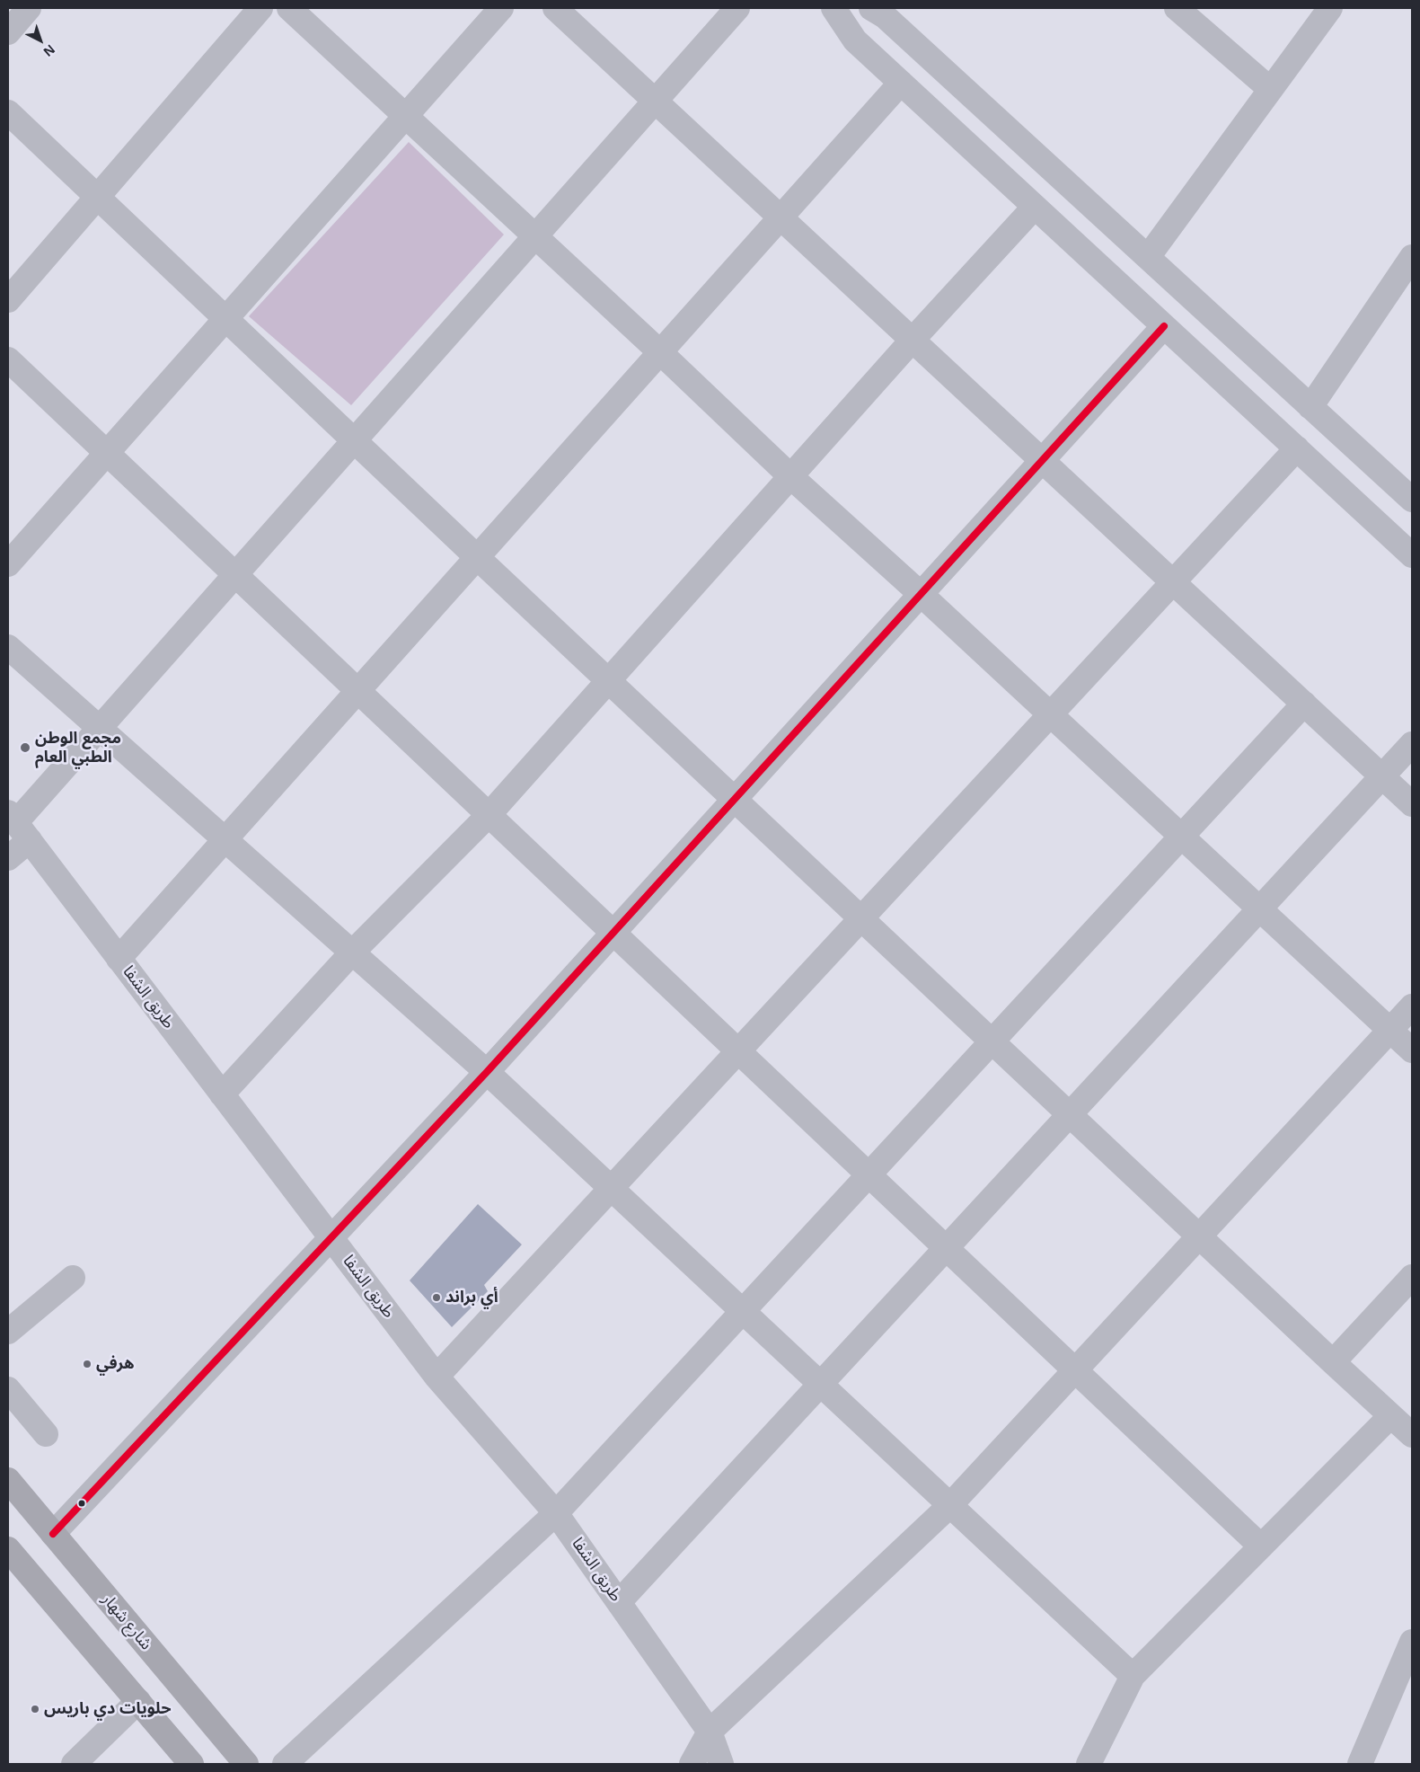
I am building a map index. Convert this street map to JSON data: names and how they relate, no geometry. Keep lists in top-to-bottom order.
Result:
{
  "streets": {
    "main road": ["شارع شهار"],
    "street": ["طريق الشفا"]
  },
  "places": [
    "مجمع الوطن الطبي العام",
    "أي براند",
    "هرفي",
    "حلويات دي باريس"
  ],
  "north": "bottom right"
}
